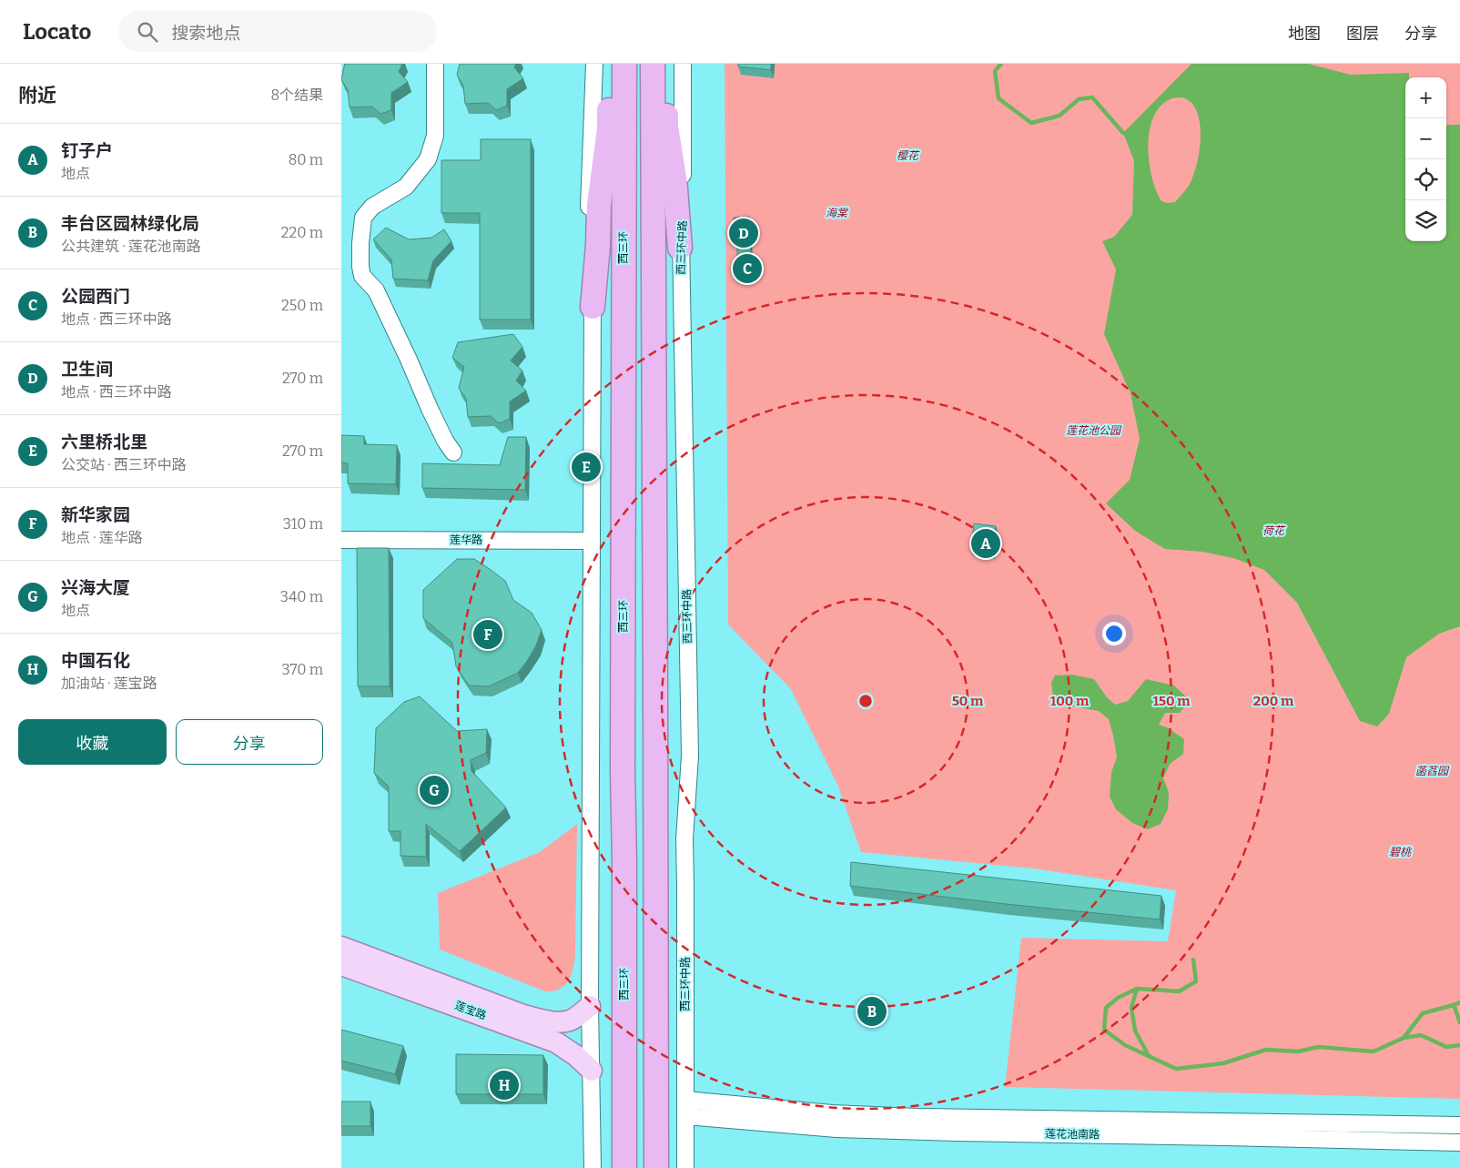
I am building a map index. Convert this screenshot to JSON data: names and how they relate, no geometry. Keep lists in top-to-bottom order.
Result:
{
  "streets": {
    "highway": ["西三环"],
    "main road": ["莲宝路"],
    "street": ["西三环中路", "莲华路", "莲花池南路"]
  },
  "crossings": [
    ["西三环中路", "莲花池南路"]
  ],
  "parks": [
    "樱花",
    "海棠",
    "莲花池公园",
    "荷花",
    "菡萏园",
    "碧桃"
  ],
  "page": {
    "header": "Locato",
    "search": "搜索地点",
    "nav": ["地图", "图层", "分享"],
    "heading": ["附近", "8个结果"],
    "map_buttons": ["+", "−"],
    "list": [
      {
        "mark": "A",
        "name": "钉子户",
        "note": "地点",
        "value": "80 m"
      },
      {
        "mark": "B",
        "name": "丰台区园林绿化局",
        "note": "公共建筑 · 莲花池南路",
        "value": "220 m"
      },
      {
        "mark": "C",
        "name": "公园西门",
        "note": "地点 · 西三环中路",
        "value": "250 m"
      },
      {
        "mark": "D",
        "name": "卫生间",
        "note": "地点 · 西三环中路",
        "value": "270 m"
      },
      {
        "mark": "E",
        "name": "六里桥北里",
        "note": "公交站 · 西三环中路",
        "value": "270 m"
      },
      {
        "mark": "F",
        "name": "新华家园",
        "note": "地点 · 莲华路",
        "value": "310 m"
      },
      {
        "mark": "G",
        "name": "兴海大厦",
        "note": "地点",
        "value": "340 m"
      },
      {
        "mark": "H",
        "name": "中国石化",
        "note": "加油站 · 莲宝路",
        "value": "370 m"
      }
    ],
    "pins": [
      "D",
      "C",
      "E",
      "A",
      "F",
      "G",
      "B",
      "H"
    ],
    "buttons": ["收藏", "分享"]
  },
  "rings": [
    "50 m",
    "100 m",
    "150 m",
    "200 m"
  ]
}
